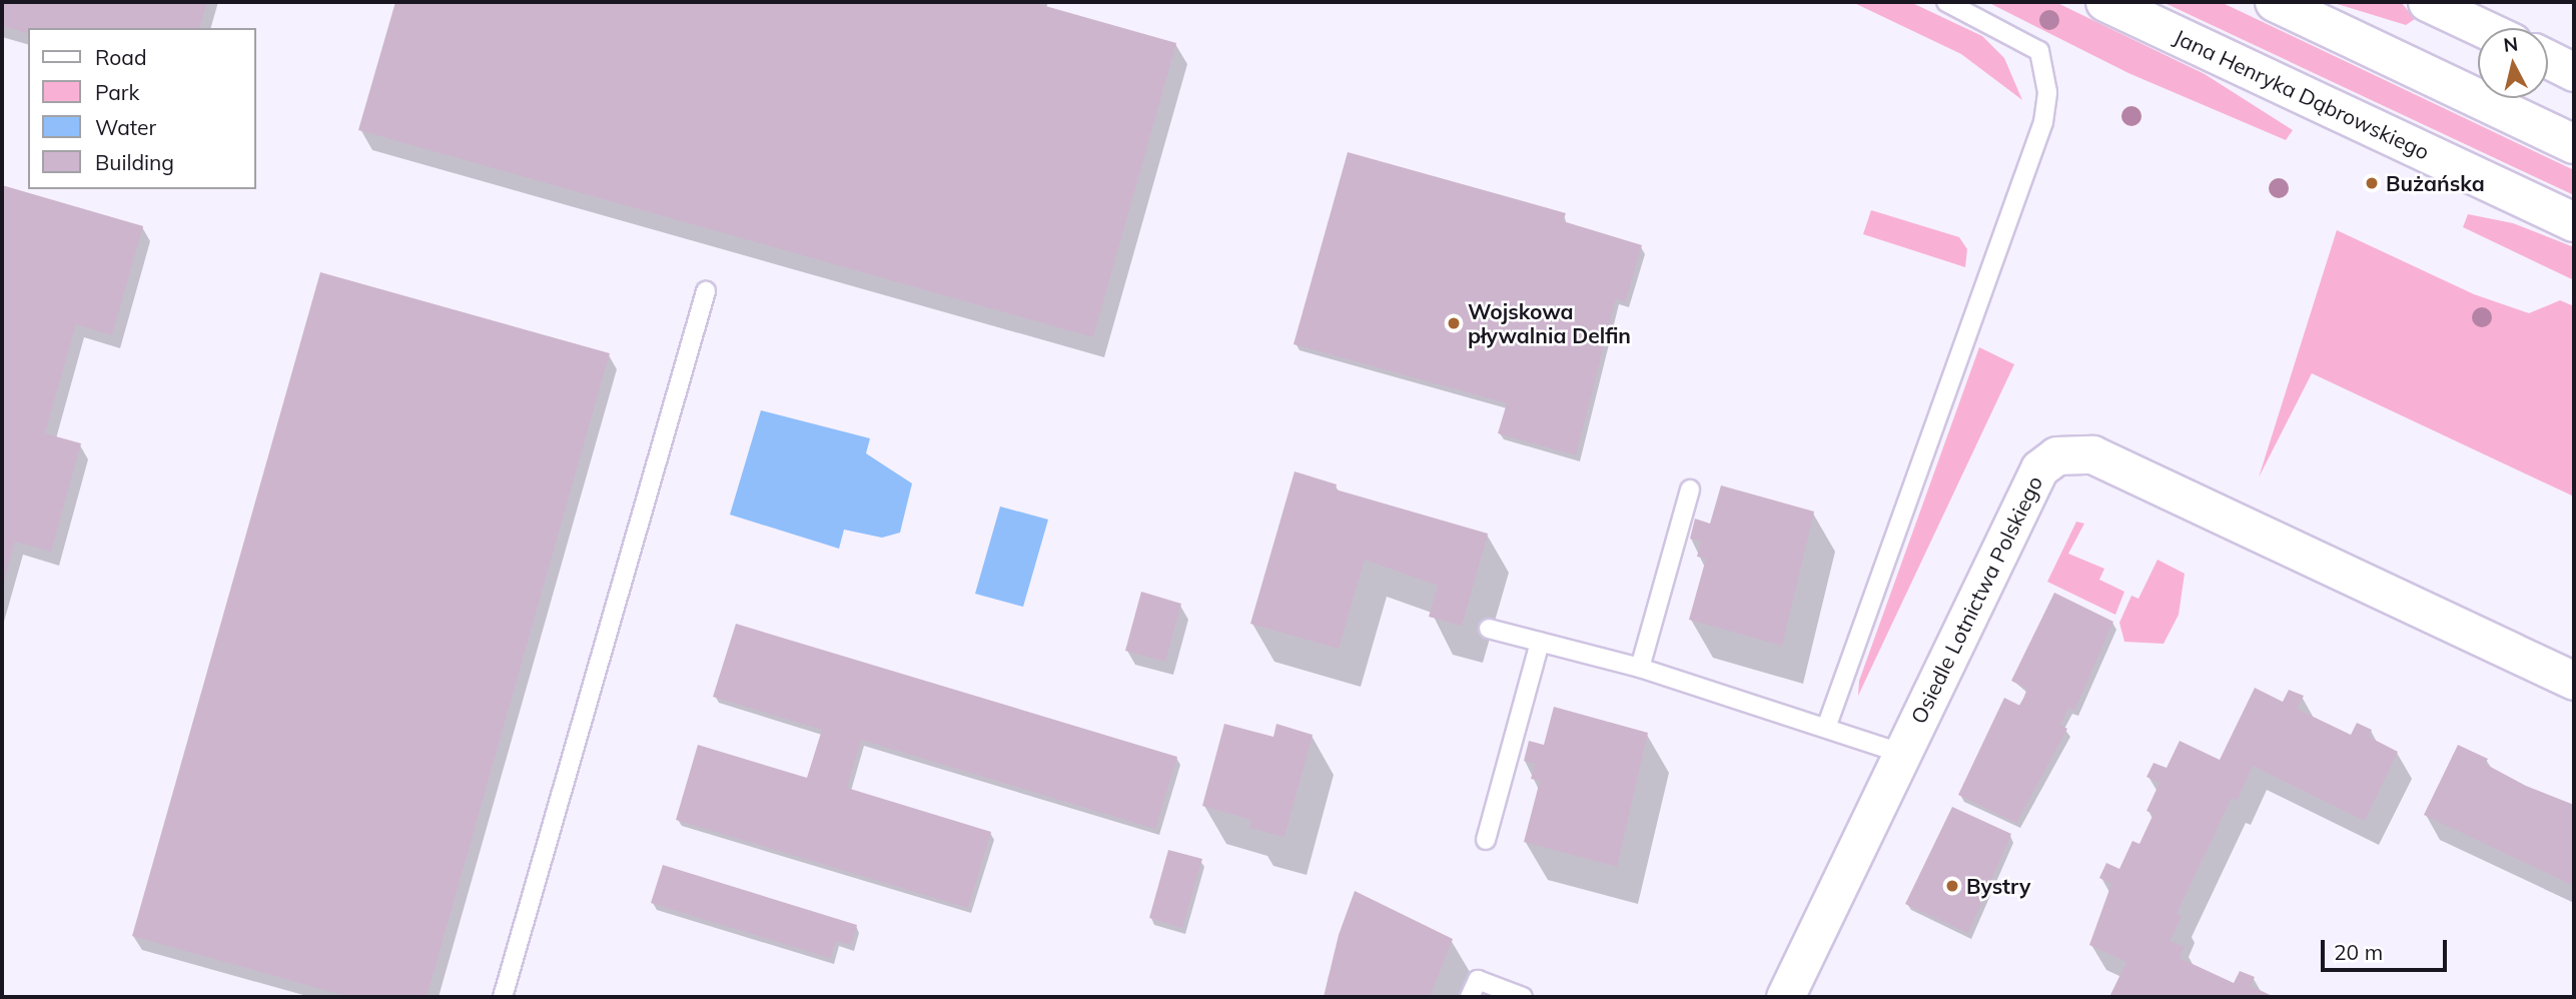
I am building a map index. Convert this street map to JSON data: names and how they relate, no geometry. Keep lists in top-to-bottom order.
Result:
{
  "streets": {
    "main road": ["Jana Henryka Dąbrowskiego"],
    "street": ["Osiedle Lotnictwa Polskiego"]
  },
  "places": ["Bużańska", "Wojskowa pływalnia Delfin", "Bystry"],
  "legend": [
    "Road",
    "Park",
    "Water",
    "Building"
  ],
  "scale_bar": "20 m",
  "north": "top"
}
